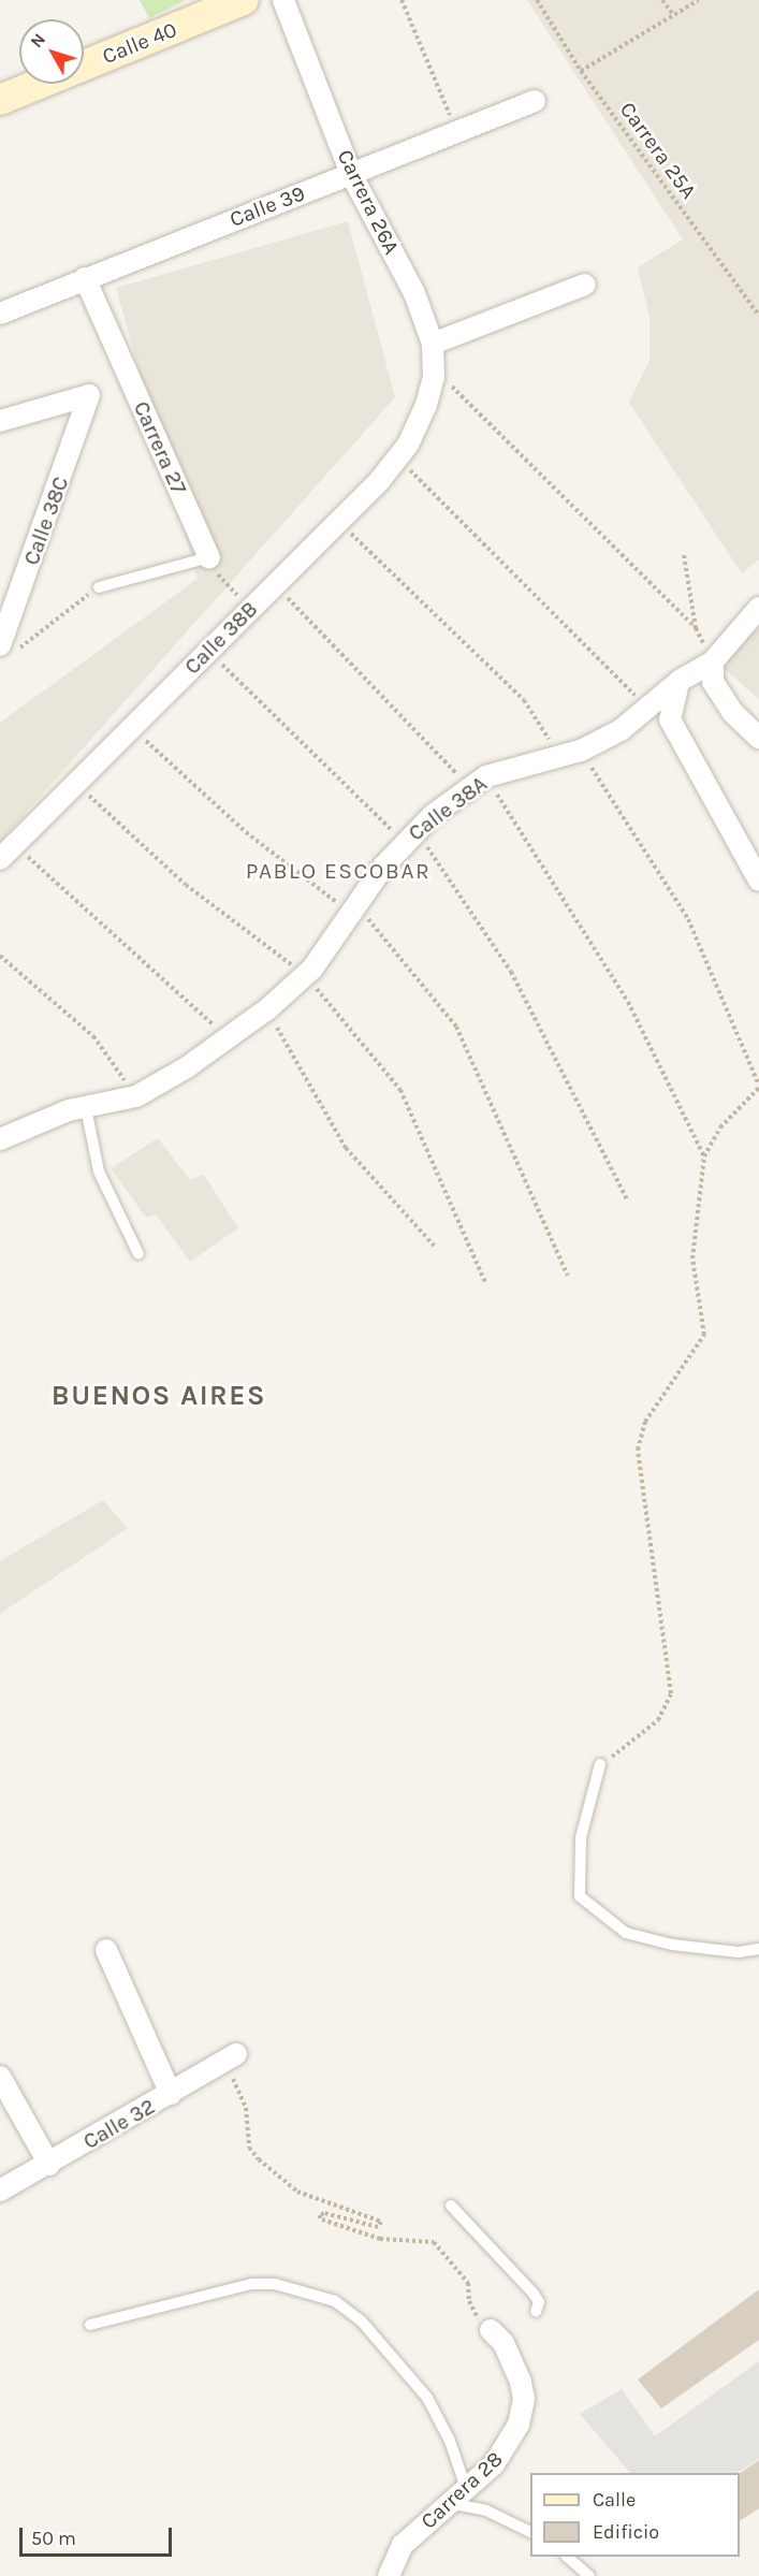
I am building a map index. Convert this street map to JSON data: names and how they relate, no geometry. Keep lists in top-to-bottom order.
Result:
{
  "streets": {
    "street": [
      "Calle 40",
      "Carrera 26A",
      "Calle 39",
      "Carrera 27",
      "Calle 38C",
      "Calle 38B",
      "Calle 38A",
      "Calle 32",
      "Carrera 28"
    ],
    "path": ["Carrera 25A"]
  },
  "crossings": [
    ["Carrera 26A", "Calle 39"],
    ["Carrera 26A", "Calle 38B"],
    ["Calle 39", "Carrera 27"]
  ],
  "districts": ["PABLO ESCOBAR", "BUENOS AIRES"],
  "legend": ["Calle", "Edificio"],
  "scale_bar": "50 m",
  "north": "top left"
}
